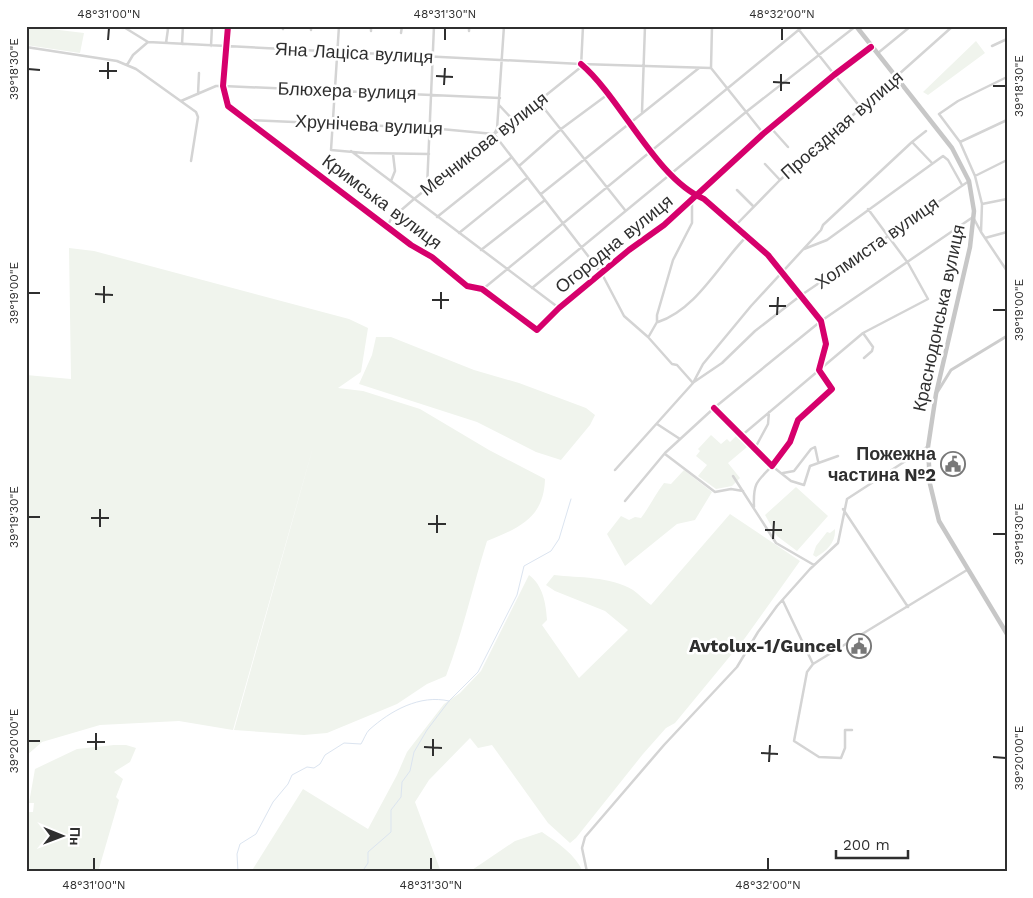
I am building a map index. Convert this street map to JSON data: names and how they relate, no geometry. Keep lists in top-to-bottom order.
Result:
{
  "streets": {
    "main road": ["Краснодонська вулиця"],
    "street": [
      "Яна Лаціса вулиця",
      "Блюхера вулиця",
      "Хрунічева вулиця",
      "Проєздная вулиця",
      "Мечникова вулиця",
      "Кримська вулиця",
      "Холмиста вулиця",
      "Огородна вулиця"
    ]
  },
  "crossings": [
    ["Яна Лаціса вулиця", "Мечникова вулиця"],
    ["Блюхера вулиця", "Кримська вулиця"],
    ["Хрунічева вулиця", "Мечникова вулиця"],
    ["Хрунічева вулиця", "Кримська вулиця"],
    ["Проєздная вулиця", "Краснодонська вулиця"],
    ["Мечникова вулиця", "Кримська вулиця"],
    ["Кримська вулиця", "Огородна вулиця"],
    ["Холмиста вулиця", "Краснодонська вулиця"],
    ["Огородна вулиця", "Краснодонська вулиця"]
  ],
  "places": {
    "public building": ["Пожежна частина №2", "Avtolux-1/Guncel"]
  },
  "scale_bar": "200 m",
  "north": "right",
  "coordinates": [
    "48°31'00\"N",
    "48°31'30\"N",
    "48°32'00\"N",
    "39°18'30\"E",
    "39°19'00\"E",
    "39°19'30\"E",
    "39°20'00\"E"
  ]
}
